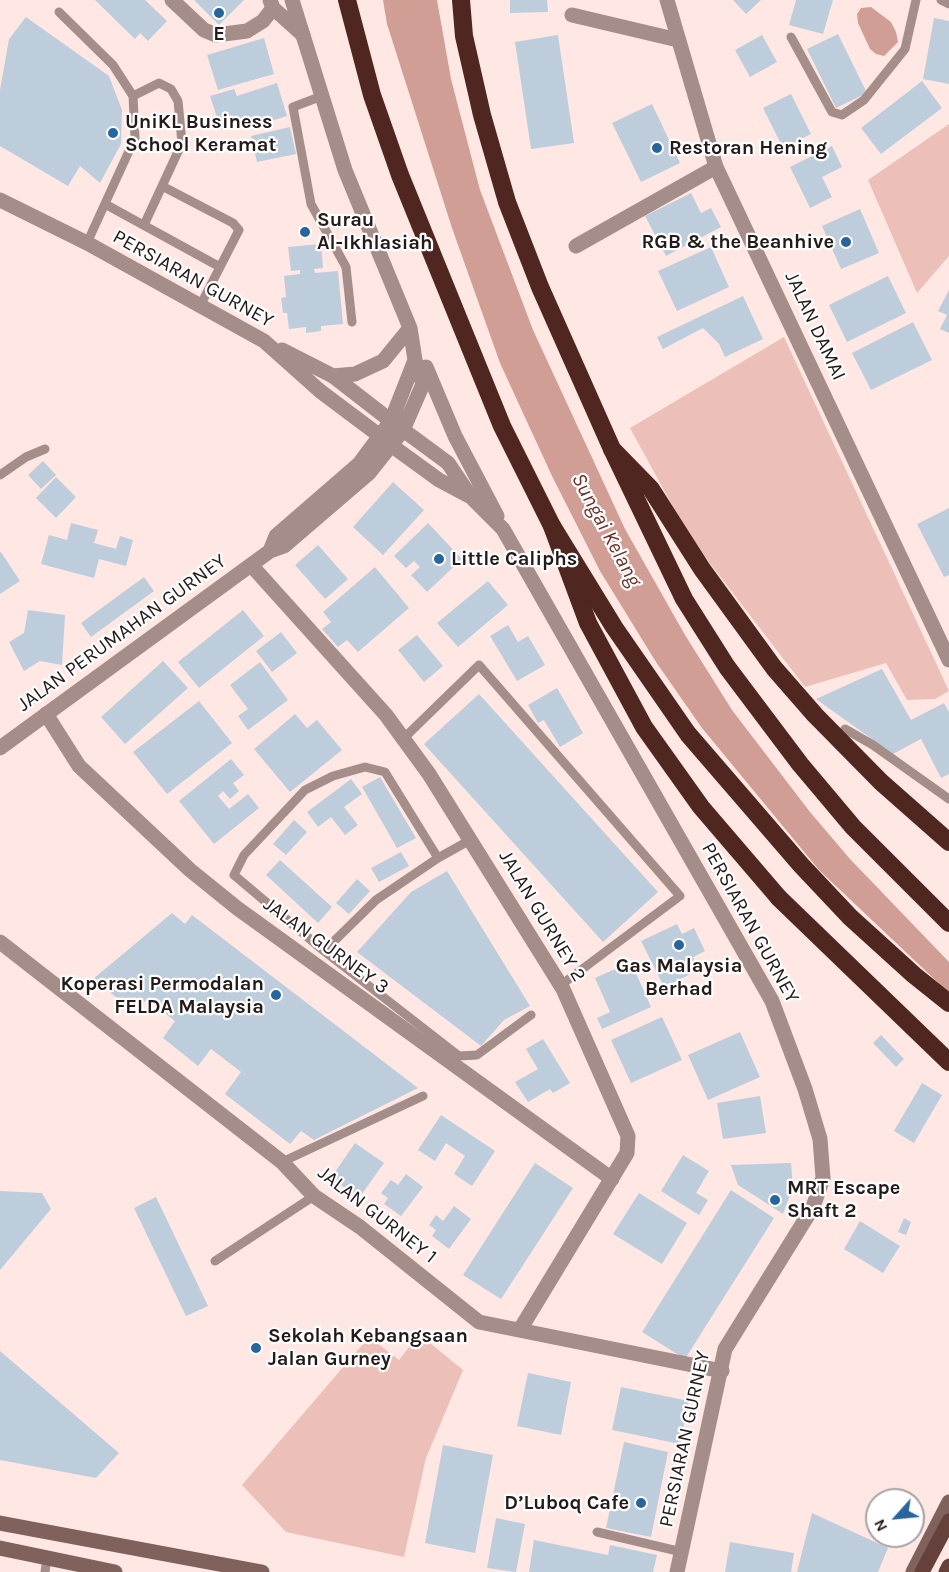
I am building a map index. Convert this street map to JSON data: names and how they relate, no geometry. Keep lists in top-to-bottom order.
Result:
{
  "streets": {
    "street": [
      "PERSIARAN GURNEY",
      "JALAN DAMAI",
      "JALAN PERUMAHAN GURNEY",
      "JALAN GURNEY 2",
      "JALAN GURNEY 3",
      "JALAN GURNEY 1"
    ]
  },
  "crossings": [
    ["PERSIARAN GURNEY", "JALAN PERUMAHAN GURNEY"],
    ["PERSIARAN GURNEY", "JALAN GURNEY 1"],
    ["JALAN PERUMAHAN GURNEY", "JALAN GURNEY 2"],
    ["JALAN PERUMAHAN GURNEY", "JALAN GURNEY 3"],
    ["JALAN GURNEY 2", "JALAN GURNEY 3"],
    ["JALAN GURNEY 2", "JALAN GURNEY 1"]
  ],
  "water": ["Sungai Kelang"],
  "places": [
    "E",
    "UniKL Business School Keramat",
    "Restoran Hening",
    "Surau Al-Ikhlasiah",
    "RGB & the Beanhive",
    "Little Caliphs",
    "Gas Malaysia Berhad",
    "Koperasi Permodalan FELDA Malaysia",
    "MRT Escape Shaft 2",
    "Sekolah Kebangsaan Jalan Gurney",
    "D’Luboq Cafe"
  ],
  "north": "bottom left"
}
